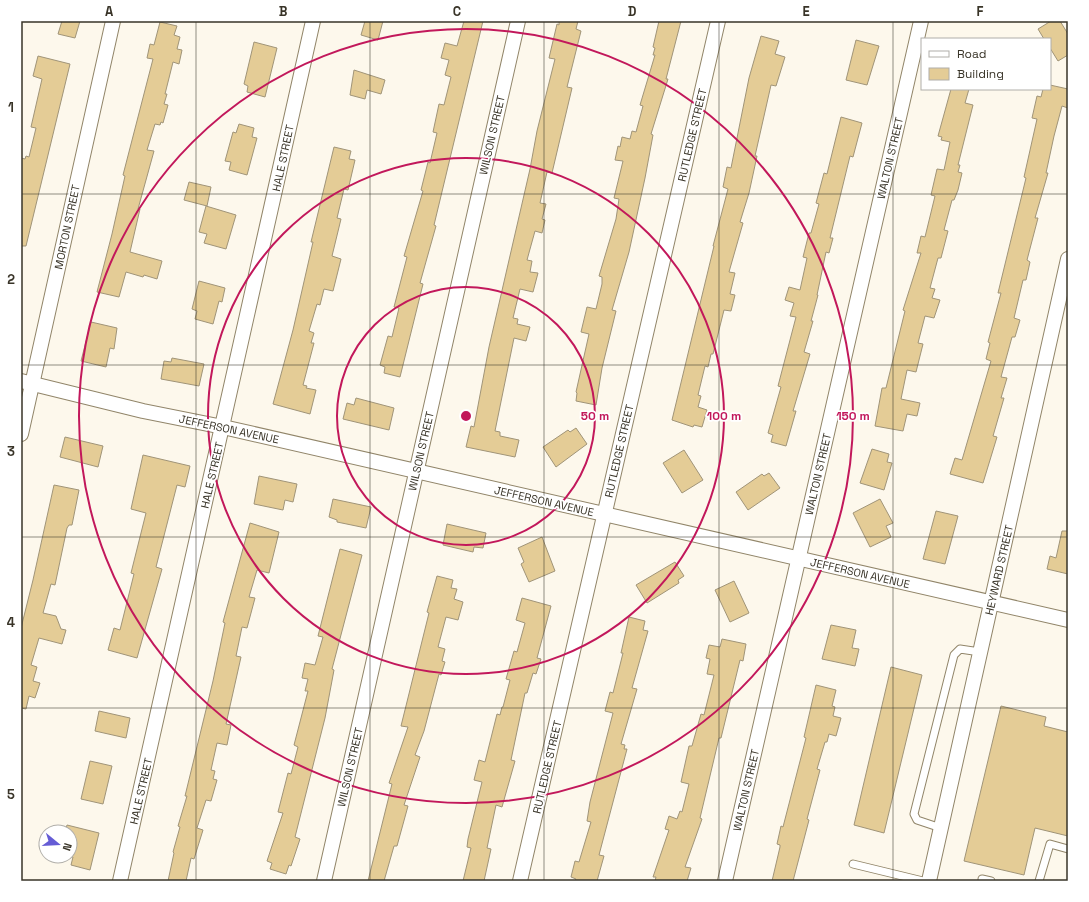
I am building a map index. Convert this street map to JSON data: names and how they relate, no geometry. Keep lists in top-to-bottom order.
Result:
{
  "streets": {
    "street": [
      "WILSON STREET",
      "RUTLEDGE STREET",
      "HALE STREET",
      "WALTON STREET",
      "MORTON STREET",
      "JEFFERSON AVENUE",
      "HEYWARD STREET"
    ]
  },
  "crossings": [
    ["WILSON STREET", "JEFFERSON AVENUE"],
    ["RUTLEDGE STREET", "JEFFERSON AVENUE"],
    ["HALE STREET", "JEFFERSON AVENUE"],
    ["WALTON STREET", "JEFFERSON AVENUE"],
    ["MORTON STREET", "JEFFERSON AVENUE"],
    ["JEFFERSON AVENUE", "HEYWARD STREET"]
  ],
  "legend": ["Road", "Building"],
  "north": "right",
  "grid": {
    "columns": [
      "A",
      "B",
      "C",
      "D",
      "E",
      "F"
    ],
    "rows": [
      "1",
      "2",
      "3",
      "4",
      "5"
    ]
  },
  "rings": ["50 m", "100 m", "150 m"]
}
